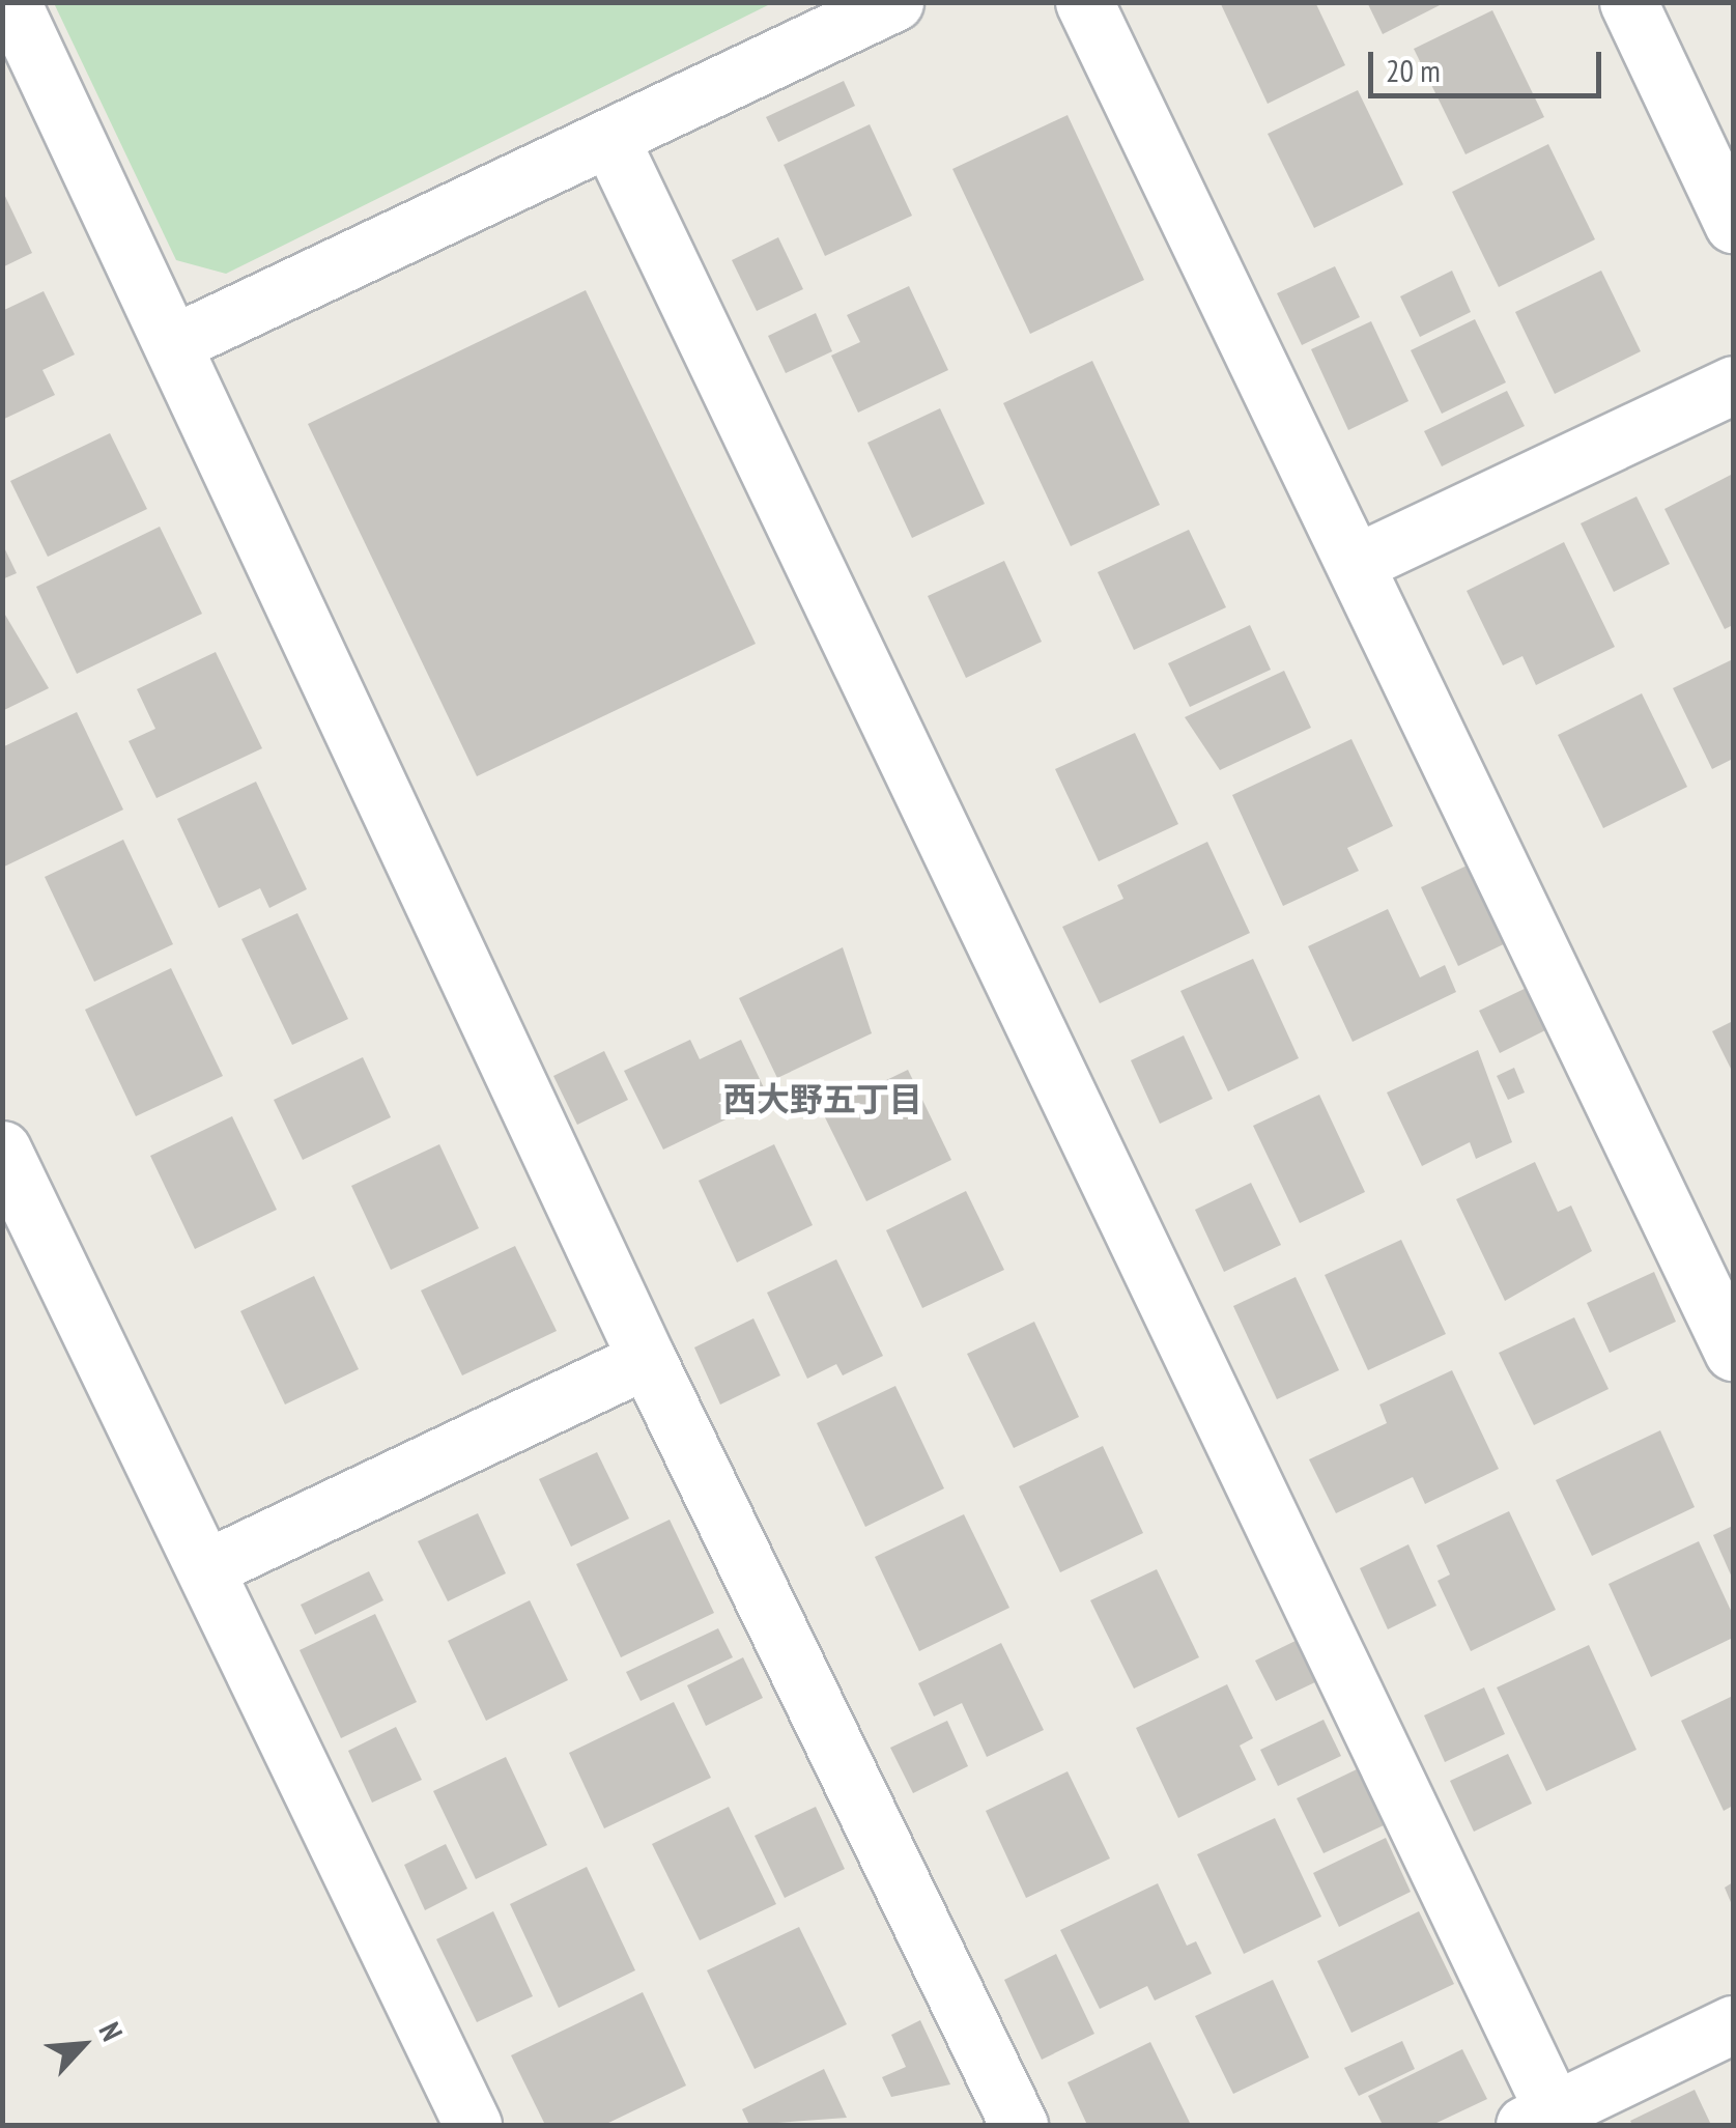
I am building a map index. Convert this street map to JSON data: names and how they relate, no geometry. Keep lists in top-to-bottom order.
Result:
{
  "districts": ["西大野五丁目"],
  "scale_bar": "20 m",
  "north": "top right"
}
